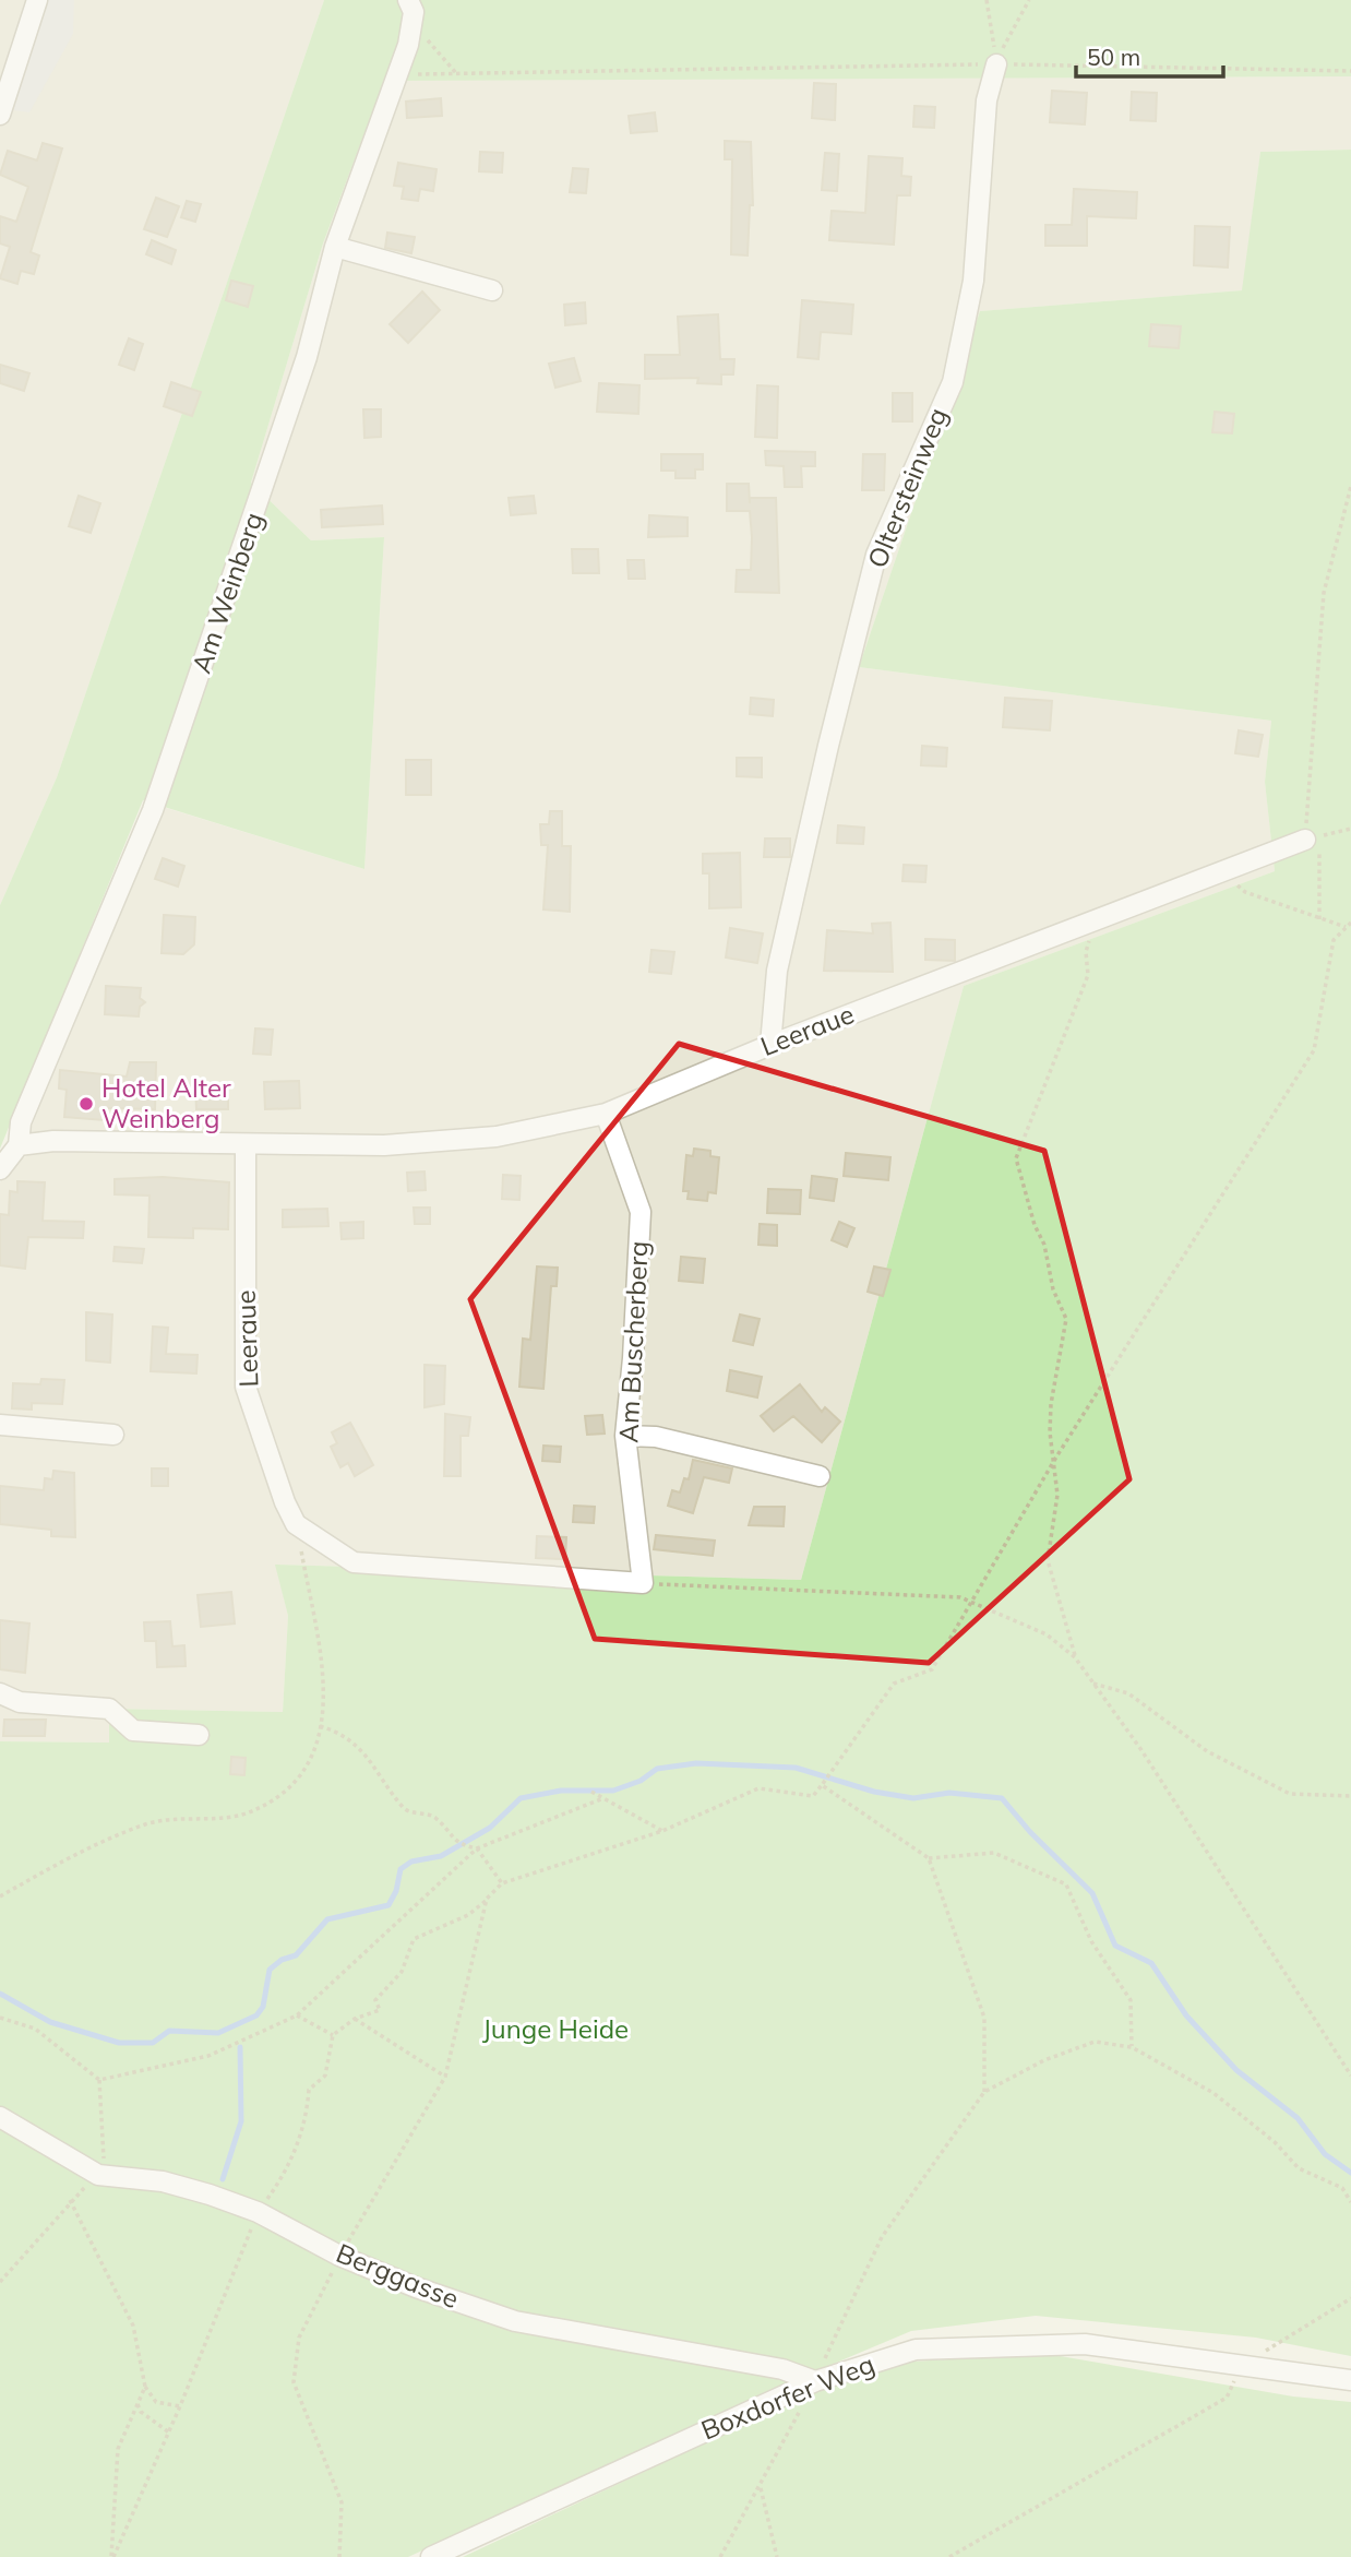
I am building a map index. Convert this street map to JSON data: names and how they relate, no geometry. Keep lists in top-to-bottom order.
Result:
{
  "streets": {
    "street": [
      "Oltersteinweg",
      "Am Weinberg",
      "Leeraue",
      "Am Buscherberg",
      "Berggasse",
      "Boxdorfer Weg"
    ]
  },
  "crossings": [
    ["Oltersteinweg", "Leeraue"],
    ["Am Weinberg", "Leeraue"],
    ["Leeraue", "Am Buscherberg"],
    ["Berggasse", "Boxdorfer Weg"]
  ],
  "parks": ["Junge Heide"],
  "places": ["Hotel Alter Weinberg"],
  "scale_bar": "50 m"
}
